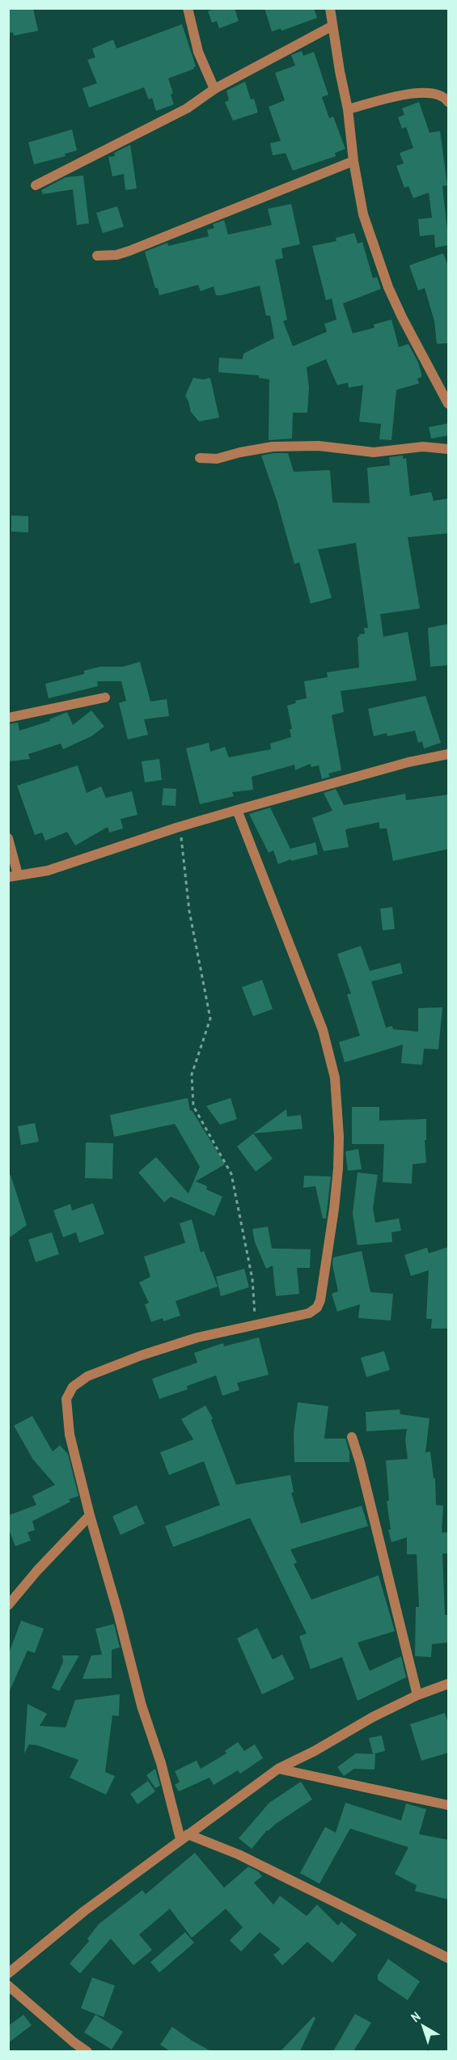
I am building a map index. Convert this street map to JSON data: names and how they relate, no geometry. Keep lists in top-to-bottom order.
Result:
{
  "north": "top left"
}
